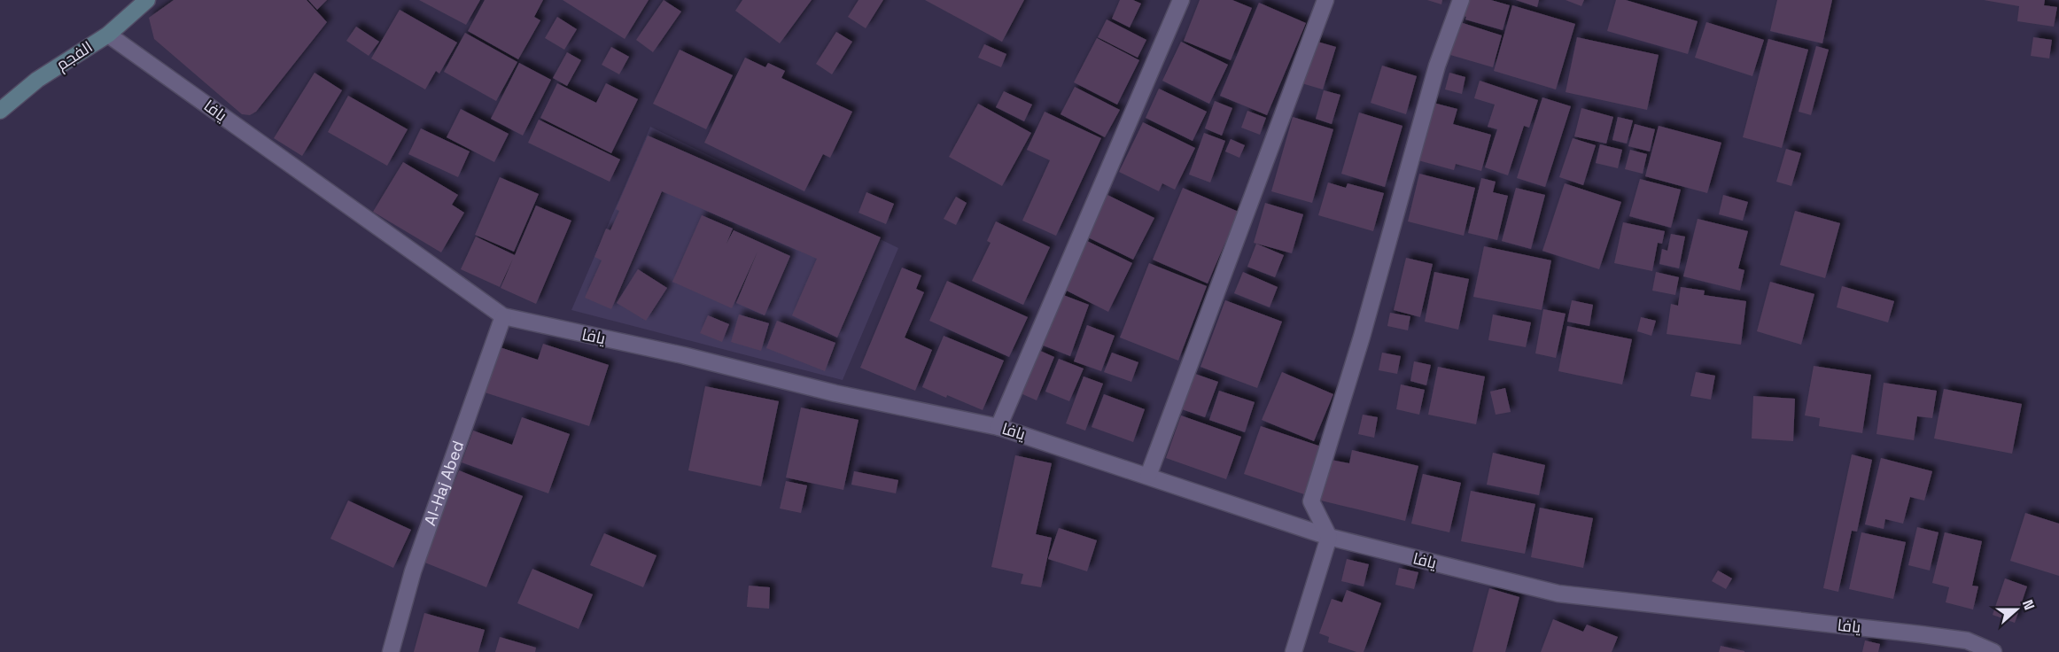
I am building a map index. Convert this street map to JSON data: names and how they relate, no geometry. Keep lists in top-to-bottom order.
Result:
{
  "streets": {
    "main road": ["الفجم"],
    "street": ["يافا", "Al-Haj Abed"]
  },
  "crossings": [
    ["الفجم", "يافا"],
    ["يافا", "Al-Haj Abed"]
  ],
  "north": "right"
}
